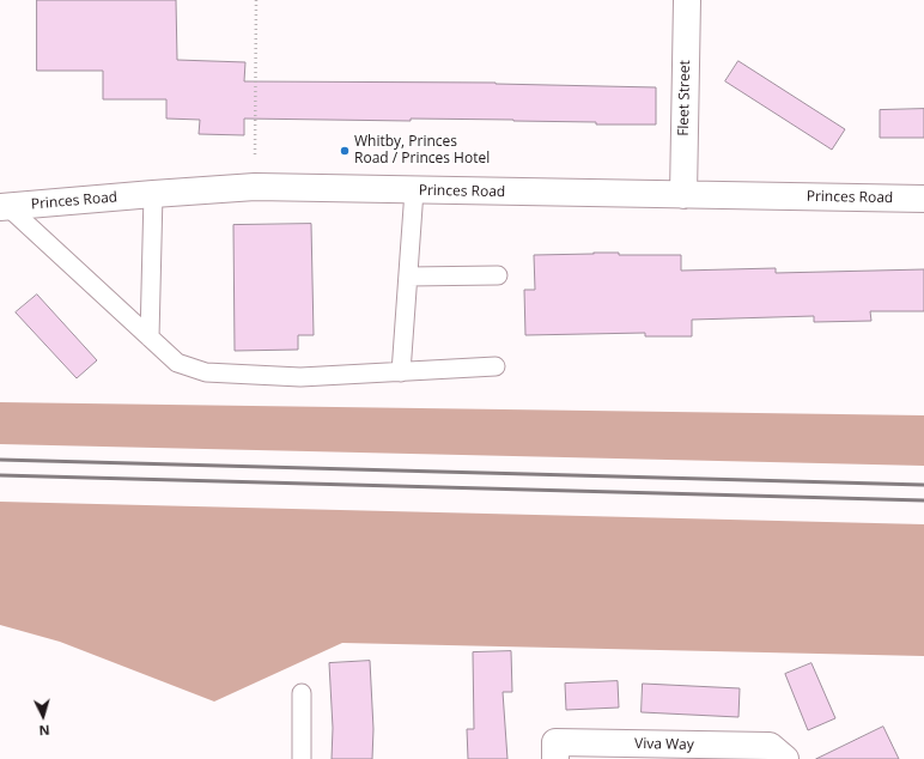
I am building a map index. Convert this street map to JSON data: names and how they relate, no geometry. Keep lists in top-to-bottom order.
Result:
{
  "streets": {
    "street": ["Fleet Street", "Princes Road", "Viva Way"]
  },
  "crossings": [
    ["Fleet Street", "Princes Road"]
  ],
  "places": ["Whitby, Princes Road / Princes Hotel"],
  "north": "bottom"
}
